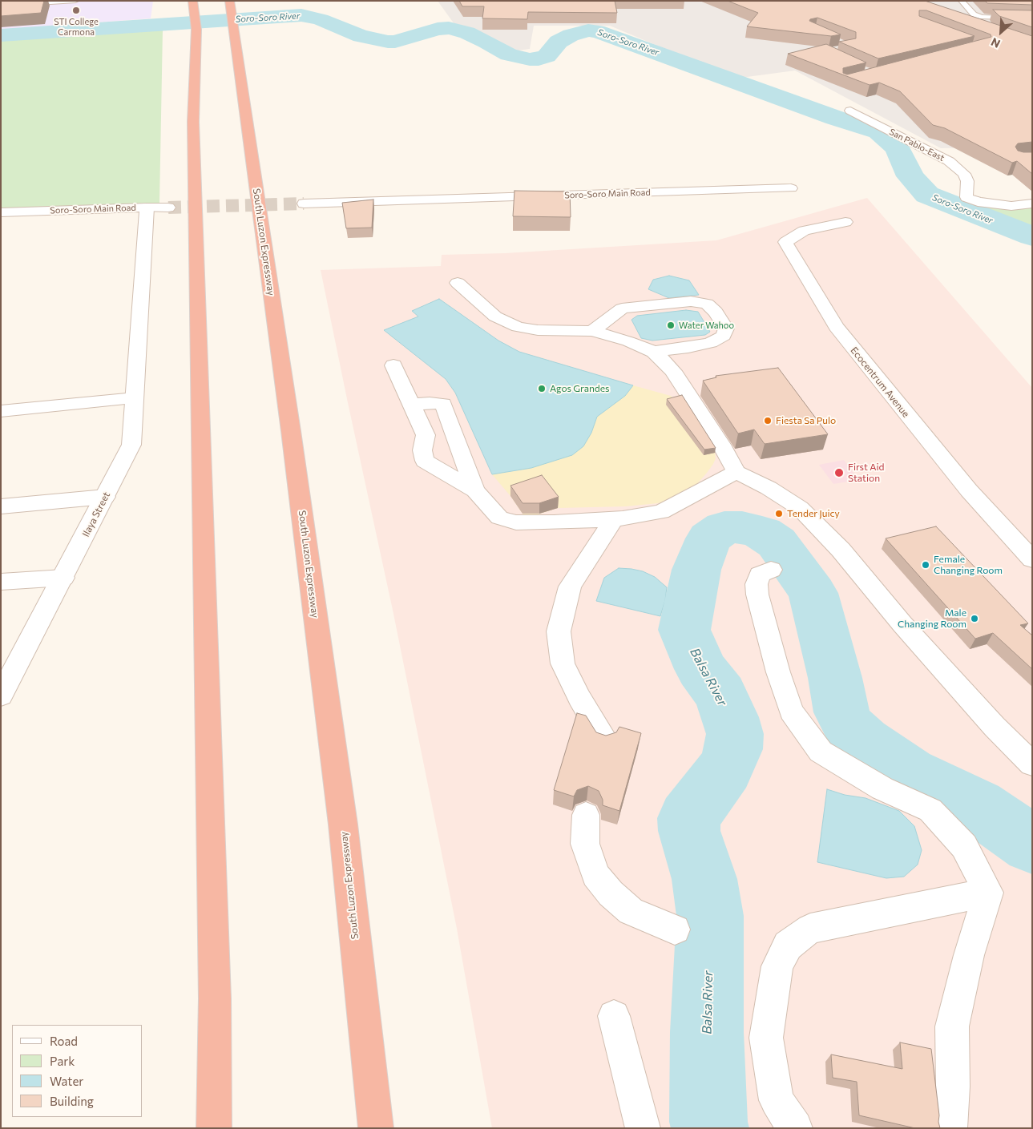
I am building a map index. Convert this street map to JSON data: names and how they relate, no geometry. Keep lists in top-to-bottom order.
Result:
{
  "streets": {
    "highway": ["South Luzon Expressway"],
    "street": [
      "San Pablo-East",
      "Soro-Soro Main Road",
      "Ecocentrum Avenue",
      "Ilaya Street"
    ]
  },
  "crossings": [
    ["Soro-Soro Main Road", "Ilaya Street"]
  ],
  "water": ["Soro-Soro River", "Balsa River"],
  "places": [
    "STI College Carmona",
    "Water Wahoo",
    "Agos Grandes",
    "Fiesta Sa Pulo",
    "First Aid Station",
    "Tender Juicy",
    "Female Changing Room",
    "Male Changing Room"
  ],
  "legend": [
    "Road",
    "Park",
    "Water",
    "Building"
  ],
  "north": "bottom left"
}
